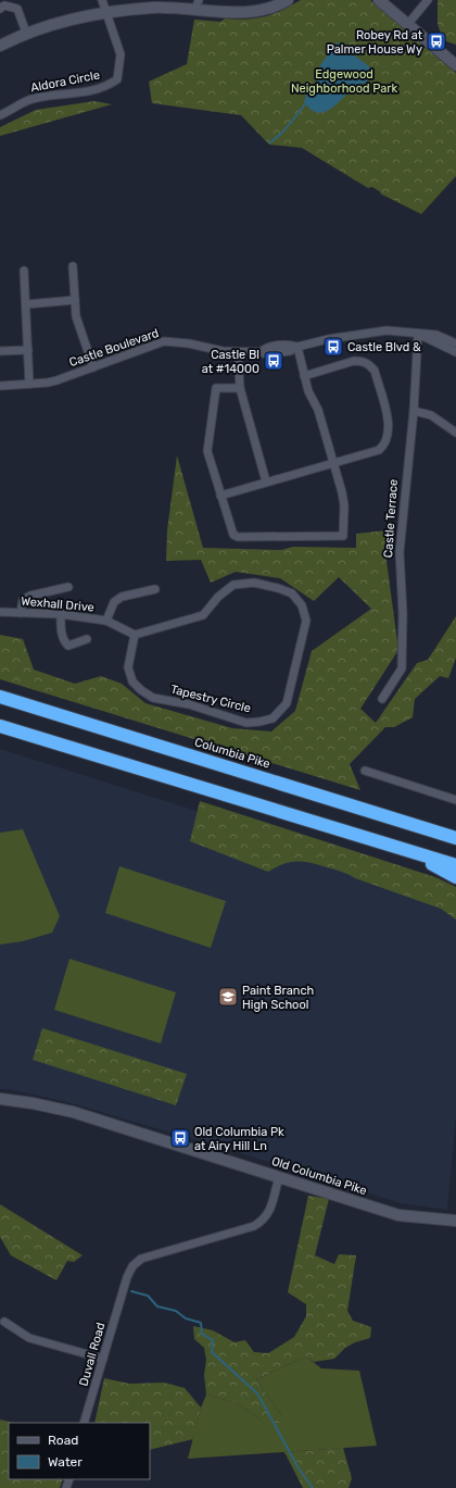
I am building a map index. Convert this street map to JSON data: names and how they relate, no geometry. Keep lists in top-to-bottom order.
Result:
{
  "streets": {
    "highway": ["Columbia Pike"],
    "main road": ["Old Columbia Pike"],
    "street": [
      "Aldora Circle",
      "Castle Boulevard",
      "Castle Terrace",
      "Wexhall Drive",
      "Tapestry Circle",
      "Duvall Road"
    ]
  },
  "crossings": [
    ["Castle Boulevard", "Castle Terrace"],
    ["Wexhall Drive", "Tapestry Circle"],
    ["Old Columbia Pike", "Duvall Road"]
  ],
  "parks": ["Edgewood Neighborhood Park"],
  "places": {
    "bus stop": [
      "Robey Rd at Palmer House Wy",
      "Castle Blvd &",
      "Castle Bl at #14000",
      "Old Columbia Pk at Airy Hill Ln"
    ],
    "school or university": ["Paint Branch High School"]
  },
  "legend": ["Road", "Water"]
}
